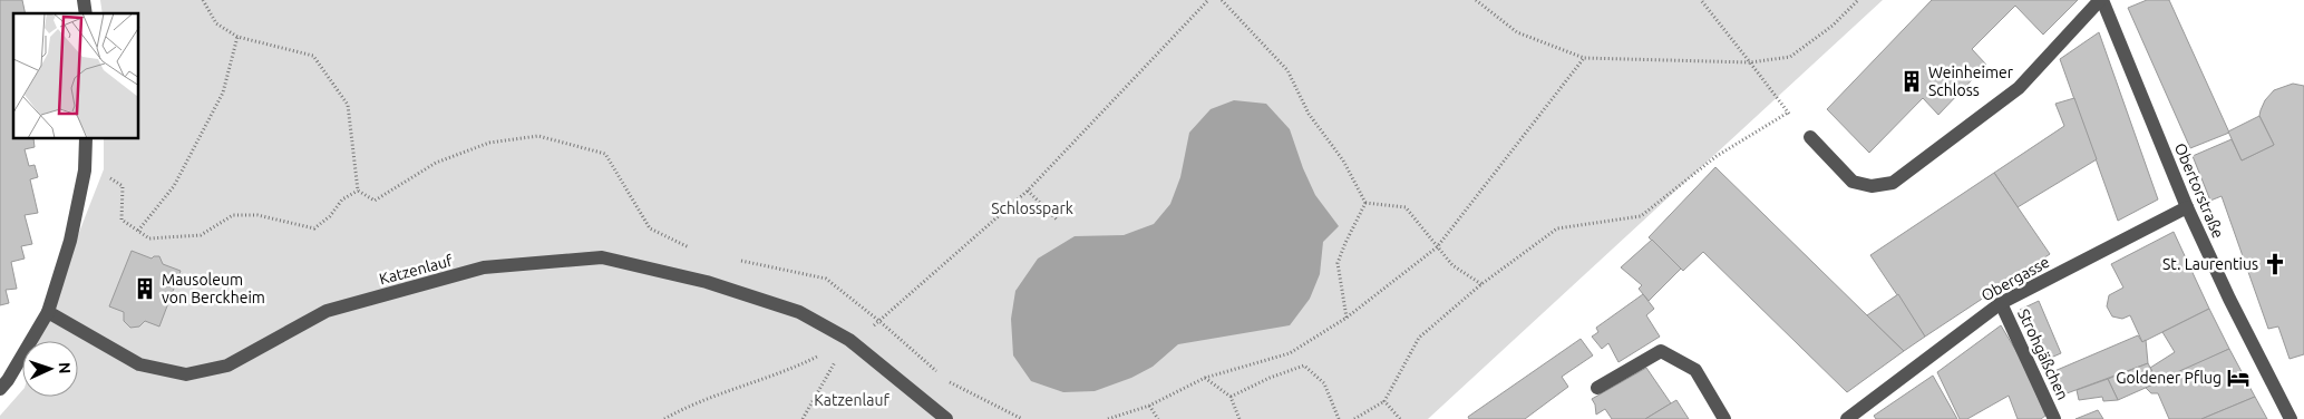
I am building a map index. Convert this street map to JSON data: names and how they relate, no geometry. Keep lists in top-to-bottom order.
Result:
{
  "streets": {
    "street": [
      "Obertorstraße",
      "Katzenlauf",
      "Obergasse",
      "Strohgäßchen"
    ]
  },
  "crossings": [
    ["Obertorstraße", "Obergasse"],
    ["Obergasse", "Strohgäßchen"]
  ],
  "parks": ["Schlosspark", "Katzenlauf"],
  "places": {
    "building": ["Weinheimer Schloss", "Mausoleum von Berckheim"],
    "church": ["St. Laurentius"],
    "hotel": ["Goldener Pflug"]
  },
  "north": "right"
}
